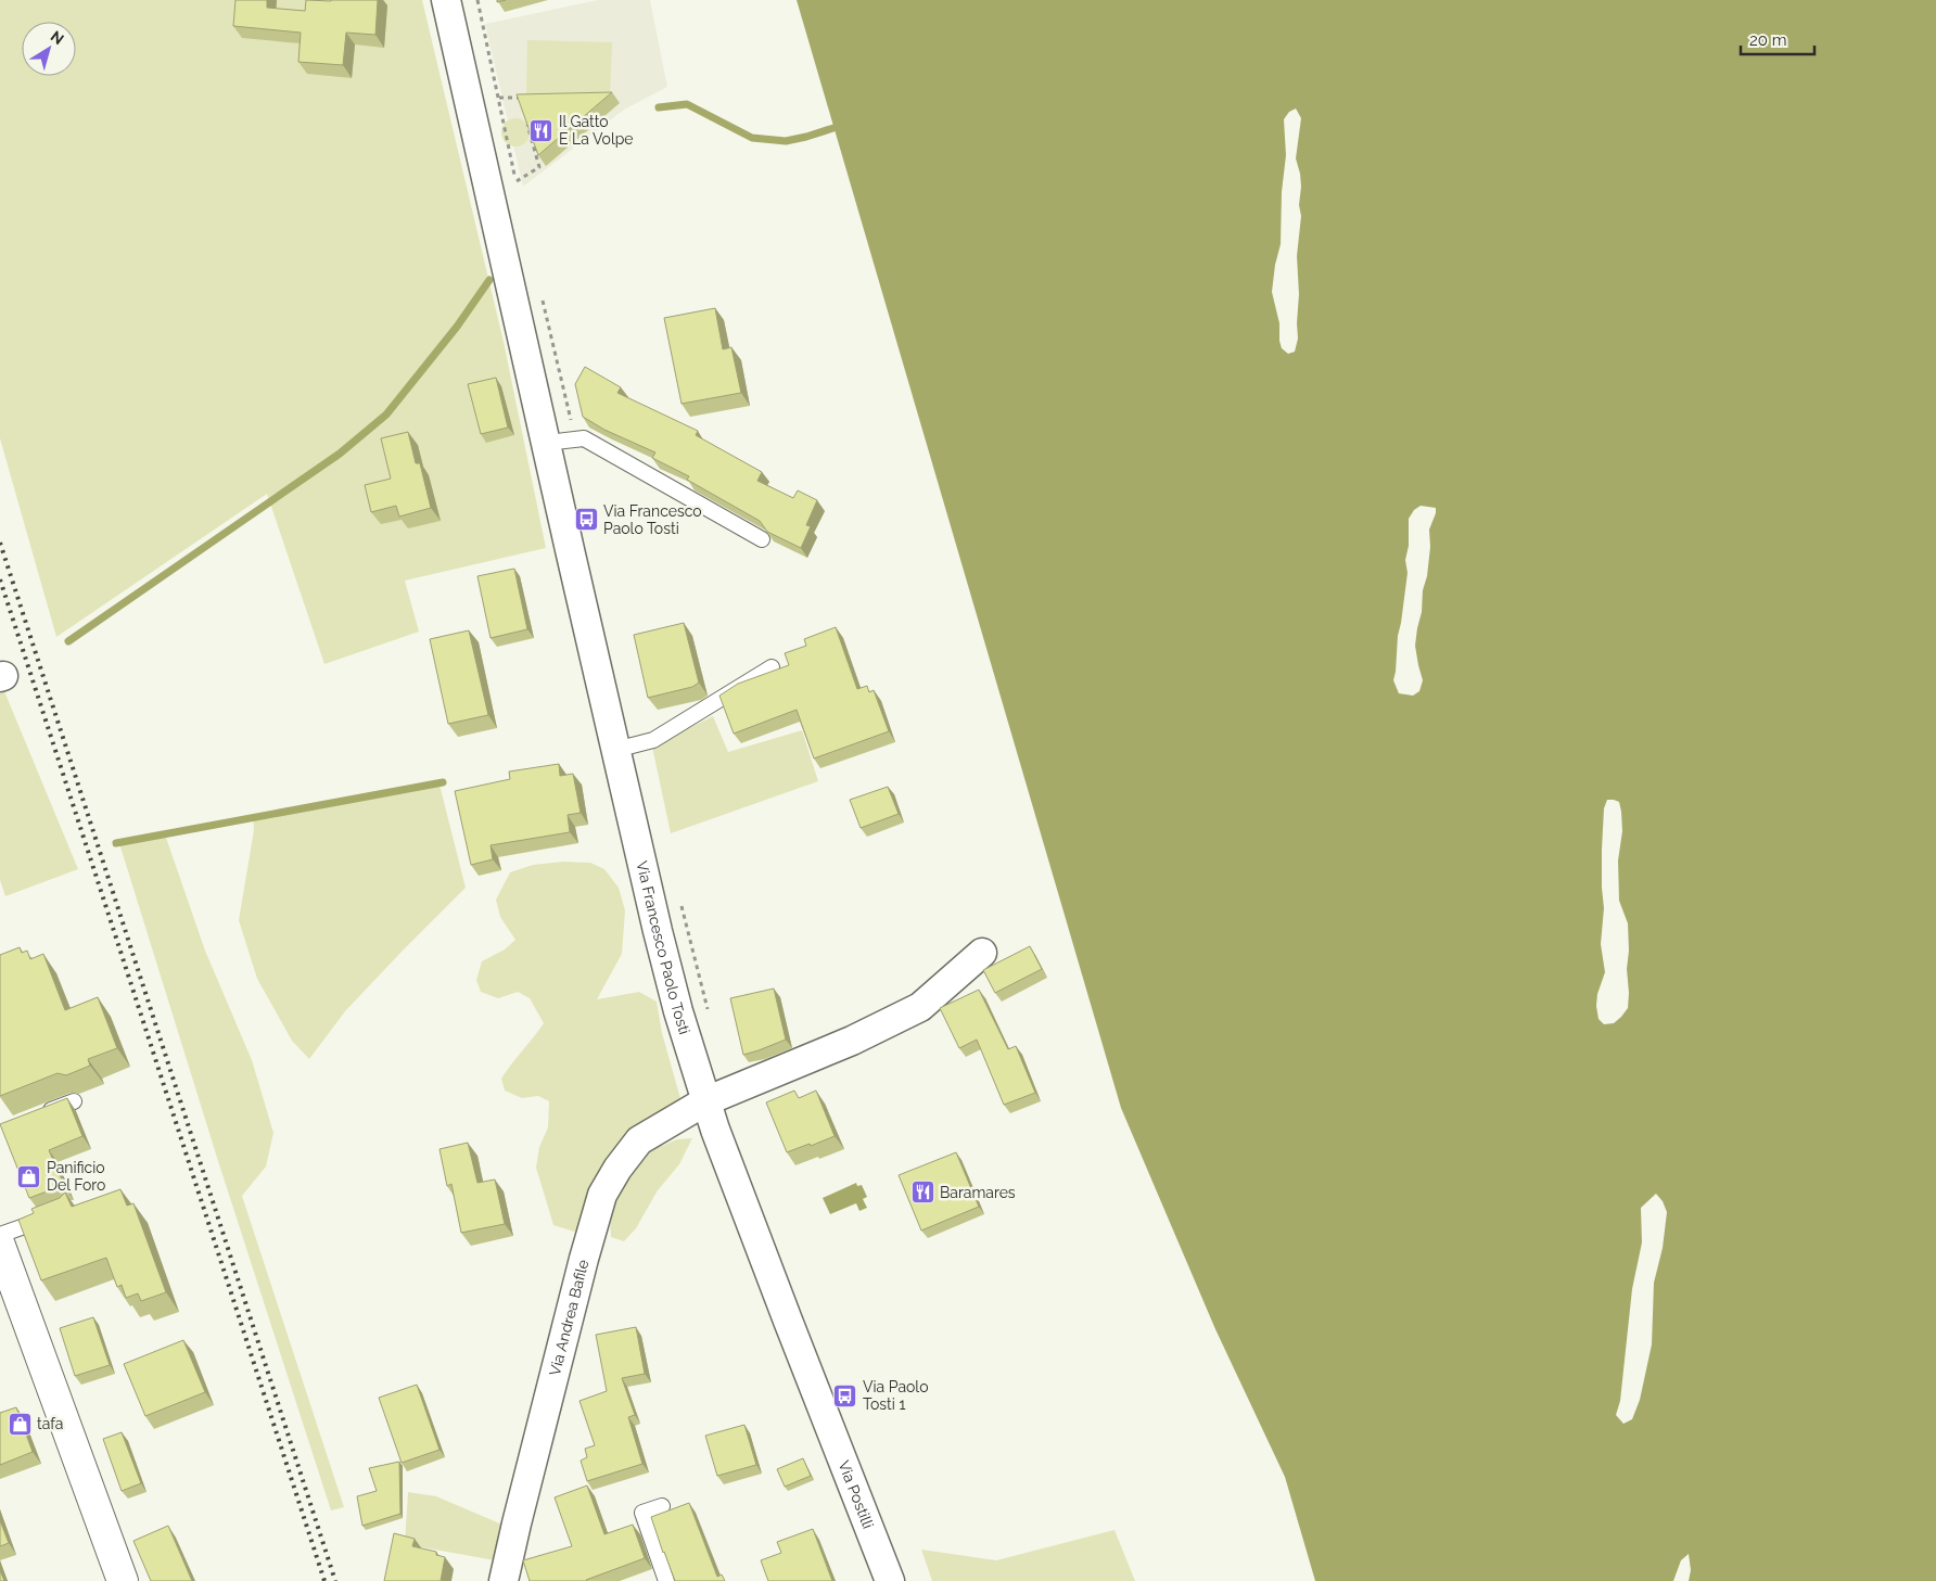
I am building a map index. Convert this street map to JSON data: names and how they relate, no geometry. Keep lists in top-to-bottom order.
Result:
{
  "streets": {
    "street": ["Via Francesco Paolo Tosti", "Via Andrea Bafile", "Via Postilli"]
  },
  "crossings": [
    ["Via Francesco Paolo Tosti", "Via Andrea Bafile"],
    ["Via Francesco Paolo Tosti", "Via Postilli"]
  ],
  "places": {
    "restaurant": ["Il Gatto E La Volpe", "Baramares"],
    "bus stop": ["Via Francesco Paolo Tosti", "Via Paolo Tosti 1"],
    "shop": ["Panificio Del Foro", "tafa"]
  },
  "scale_bar": "20 m",
  "north": "top right"
}
